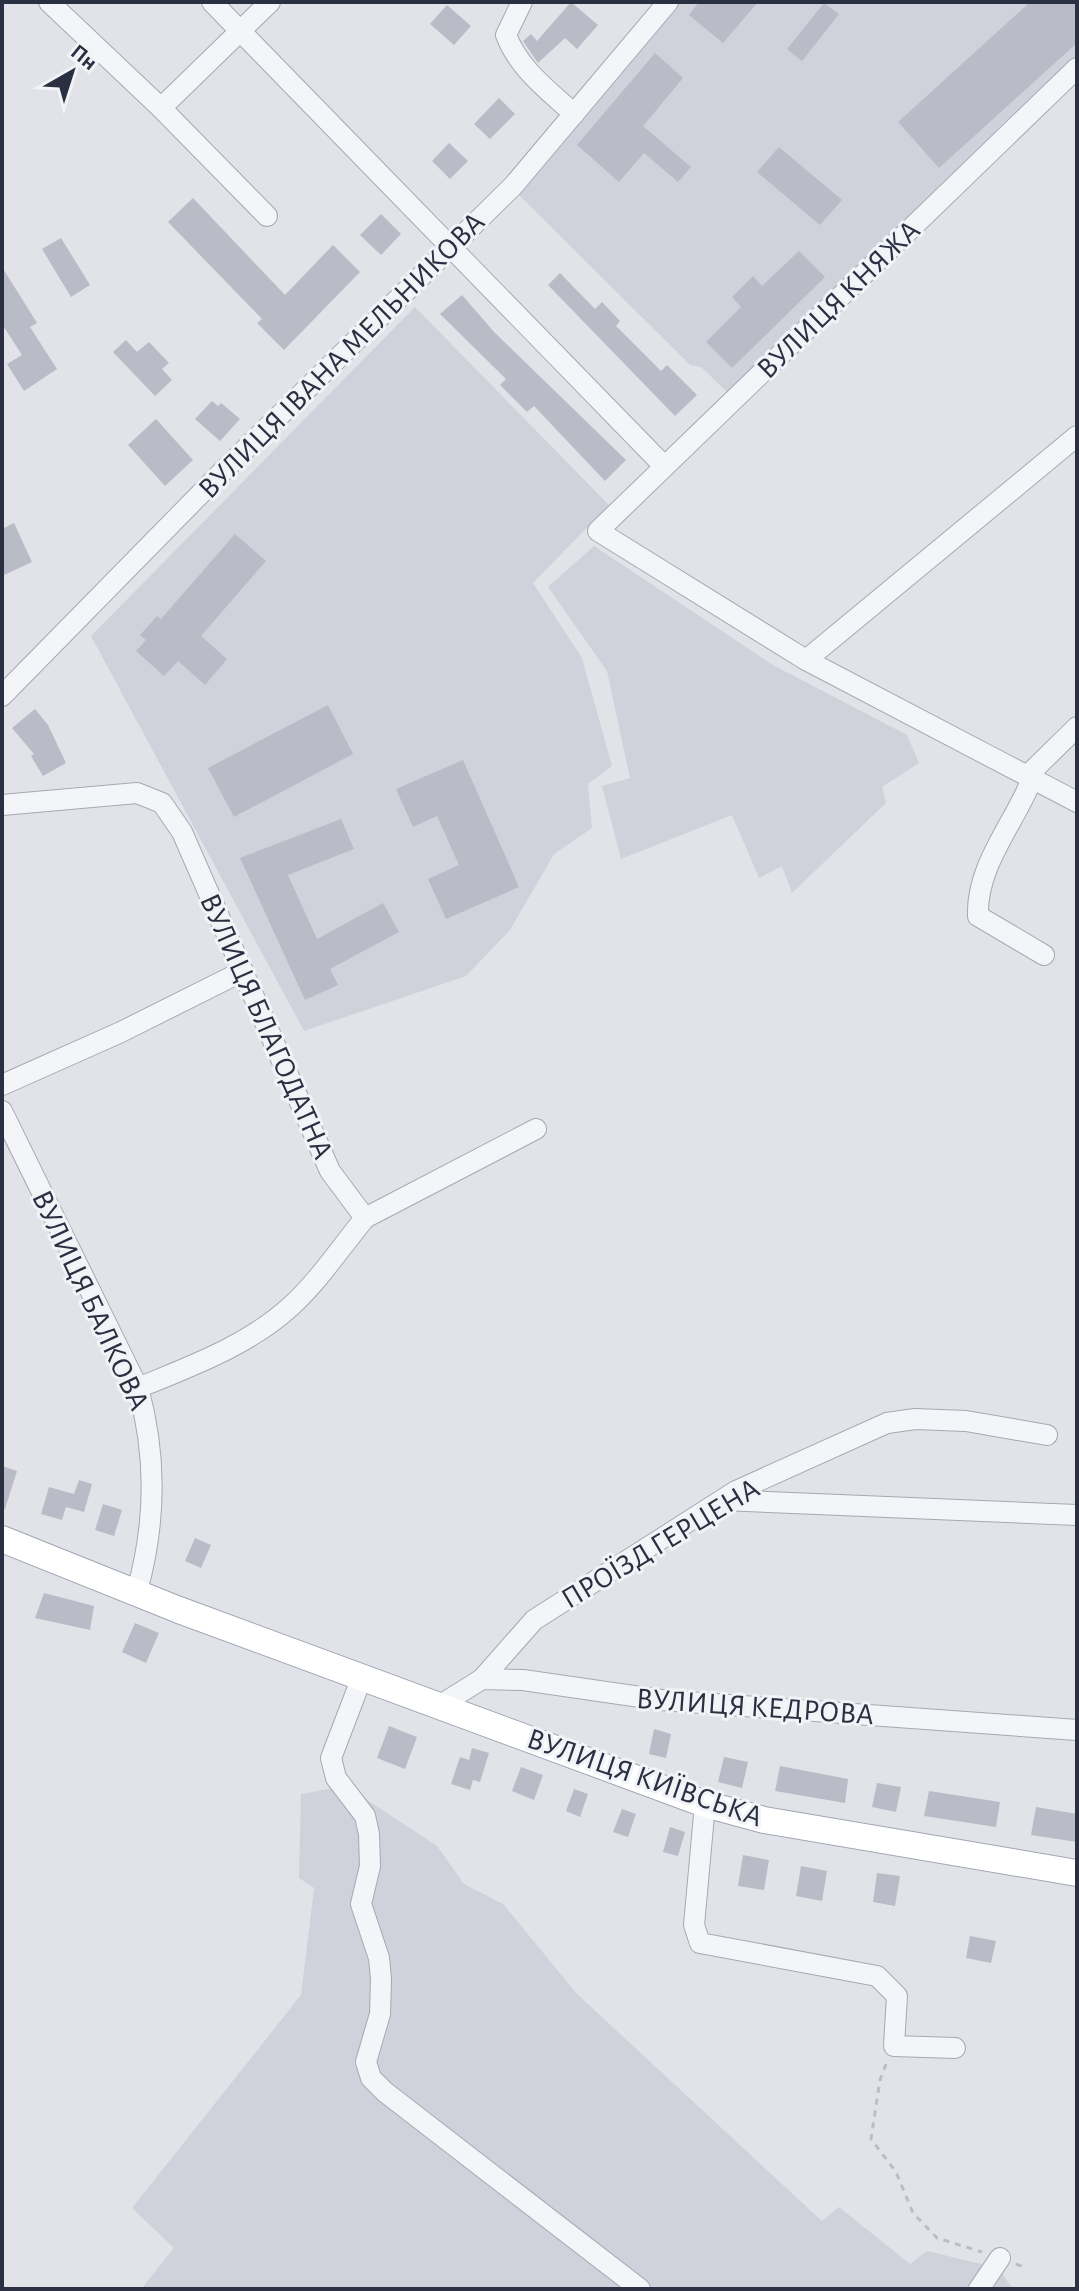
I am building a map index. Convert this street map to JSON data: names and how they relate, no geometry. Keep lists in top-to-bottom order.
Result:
{
  "streets": {
    "main road": ["ВУЛИЦЯ КИЇВСЬКА"],
    "street": [
      "ВУЛИЦЯ КНЯЖА",
      "ВУЛИЦЯ ІВАНА МЕЛЬНИКОВА",
      "ВУЛИЦЯ БЛАГОДАТНА",
      "ВУЛИЦЯ БАЛКОВА",
      "ПРОЇЗД ГЕРЦЕНА",
      "ВУЛИЦЯ КЕДРОВА"
    ]
  },
  "crossings": [
    ["ВУЛИЦЯ БАЛКОВА", "ВУЛИЦЯ КИЇВСЬКА"],
    ["ПРОЇЗД ГЕРЦЕНА", "ВУЛИЦЯ КЕДРОВА"]
  ],
  "north": "top right"
}
